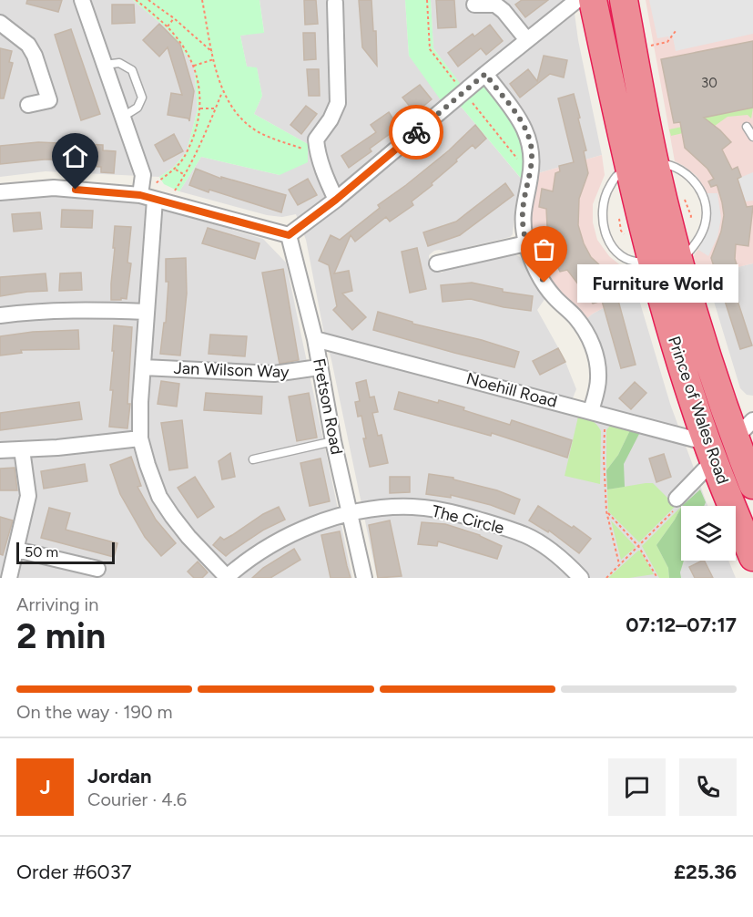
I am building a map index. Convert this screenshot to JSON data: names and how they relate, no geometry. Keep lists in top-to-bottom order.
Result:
{
  "streets": {
    "highway": ["Prince of Wales Road"],
    "street": [
      "Jan Wilson Way",
      "Noehill Road",
      "Fretson Road",
      "The Circle"
    ]
  },
  "crossings": [
    ["Jan Wilson Way", "Fretson Road"],
    ["Noehill Road", "Fretson Road"],
    ["Noehill Road", "Prince of Wales Road"],
    ["Fretson Road", "The Circle"]
  ],
  "places": ["Furniture World"],
  "house_numbers": ["30"],
  "scale_bar": "50 m",
  "page": {
    "bubble": "Furniture World",
    "scale": "50 m",
    "heading": ["2 min", "Arriving in", "07:12–07:17"],
    "panel": [
      "Jordan",
      "Courier · 4.6",
      "Order #6037",
      "£25.36"
    ],
    "bar": "On the way · 190 m",
    "round": "J"
  }
}
